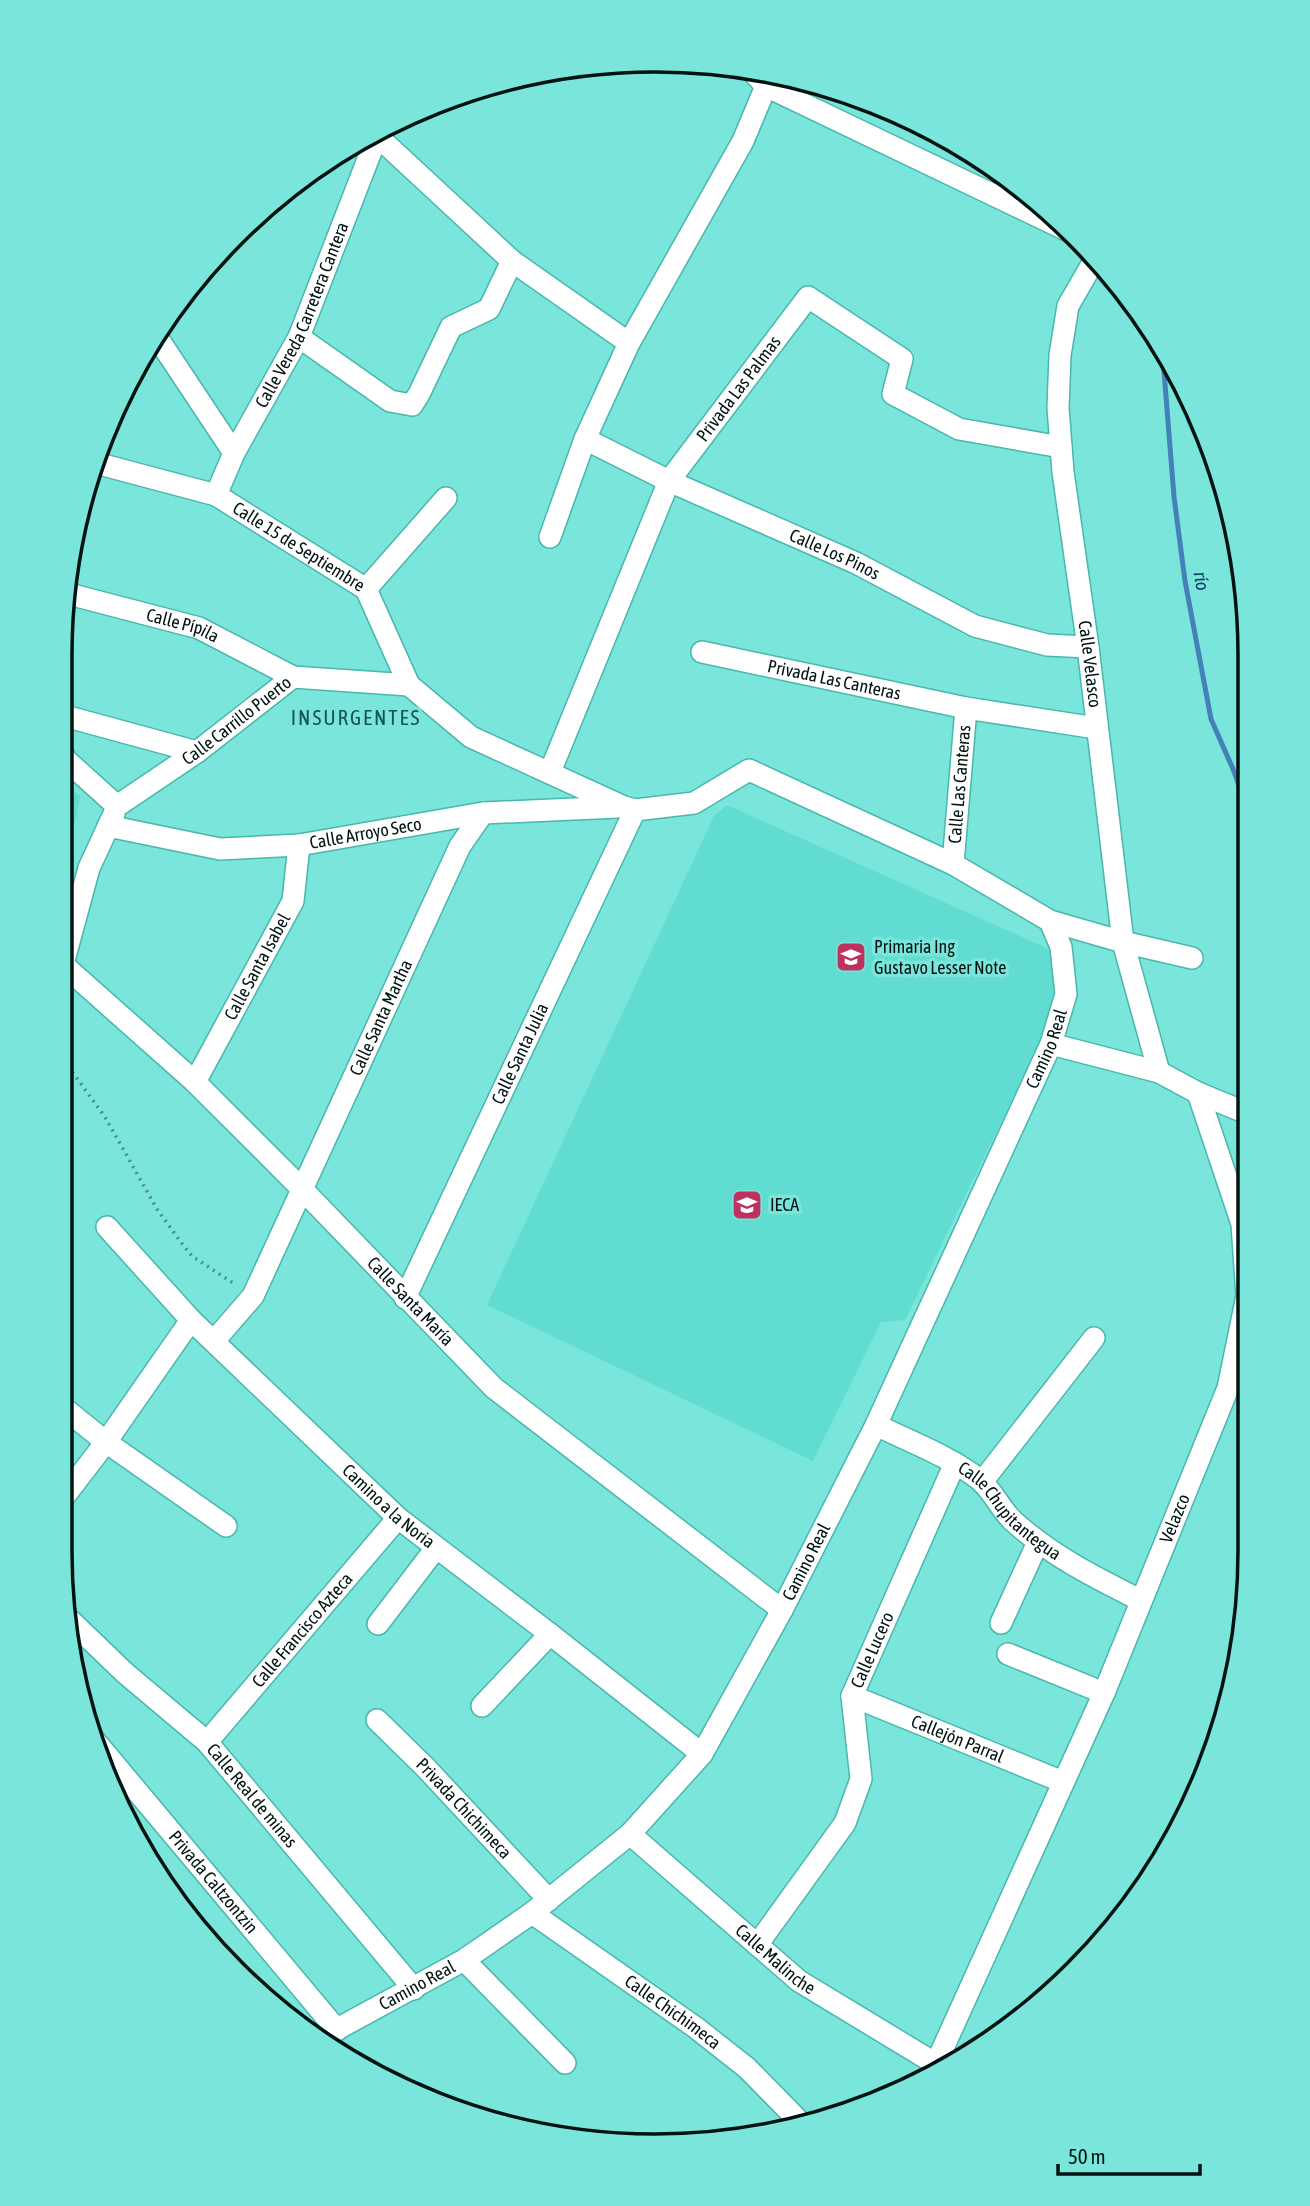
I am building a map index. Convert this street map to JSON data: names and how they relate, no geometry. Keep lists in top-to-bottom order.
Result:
{
  "streets": {
    "street": [
      "Calle Vereda Carretera Cantera",
      "Privada Las Palmas",
      "Calle 15 de Septiembre",
      "Calle Los Pinos",
      "Calle Pípila",
      "Calle Velasco",
      "Privada Las Canteras",
      "Calle Carrillo Puerto",
      "Calle Las Canteras",
      "Calle Arroyo Seco",
      "Calle Santa Isabel",
      "Calle Santa Martha",
      "Camino Real",
      "Calle Santa Julia",
      "Calle Santa María",
      "Camino a la Noria",
      "Calle Chupitantegua",
      "Velazco",
      "Calle Francisco Azteca",
      "Calle Lucero",
      "Callejón Parral",
      "Calle Real de minas",
      "Privada Chichimeca",
      "Privada Caltzontzin",
      "Calle Malinche",
      "Calle Chichimeca"
    ]
  },
  "crossings": [
    ["Calle Vereda Carretera Cantera", "Calle 15 de Septiembre"],
    ["Privada Las Palmas", "Calle Los Pinos"],
    ["Privada Las Palmas", "Calle Velasco"],
    ["Calle 15 de Septiembre", "Calle Carrillo Puerto"],
    ["Calle 15 de Septiembre", "Calle Arroyo Seco"],
    ["Calle 15 de Septiembre", "Calle Santa Julia"],
    ["Calle Los Pinos", "Calle Velasco"],
    ["Calle Pípila", "Calle Carrillo Puerto"],
    ["Calle Velasco", "Calle Las Canteras"],
    ["Privada Las Canteras", "Calle Las Canteras"],
    ["Calle Arroyo Seco", "Calle Santa Isabel"],
    ["Calle Arroyo Seco", "Calle Santa Martha"],
    ["Calle Arroyo Seco", "Calle Santa Julia"],
    ["Calle Santa Isabel", "Calle Santa María"],
    ["Calle Santa Martha", "Calle Santa María"],
    ["Calle Santa Martha", "Camino a la Noria"],
    ["Camino Real", "Calle Santa María"],
    ["Camino Real", "Camino a la Noria"],
    ["Camino Real", "Calle Chupitantegua"],
    ["Camino Real", "Calle Real de minas"],
    ["Camino Real", "Privada Chichimeca"],
    ["Camino Real", "Calle Malinche"],
    ["Camino Real", "Calle Chichimeca"],
    ["Calle Santa Julia", "Calle Santa María"],
    ["Camino a la Noria", "Calle Francisco Azteca"],
    ["Calle Chupitantegua", "Velazco"],
    ["Calle Chupitantegua", "Calle Lucero"],
    ["Velazco", "Callejón Parral"],
    ["Calle Francisco Azteca", "Calle Real de minas"],
    ["Calle Lucero", "Callejón Parral"],
    ["Calle Lucero", "Calle Malinche"]
  ],
  "districts": ["INSURGENTES"],
  "water": ["río"],
  "places": {
    "school or university": ["Primaria Ing Gustavo Lesser Note", "IECA"]
  },
  "scale_bar": "50 m"
}
